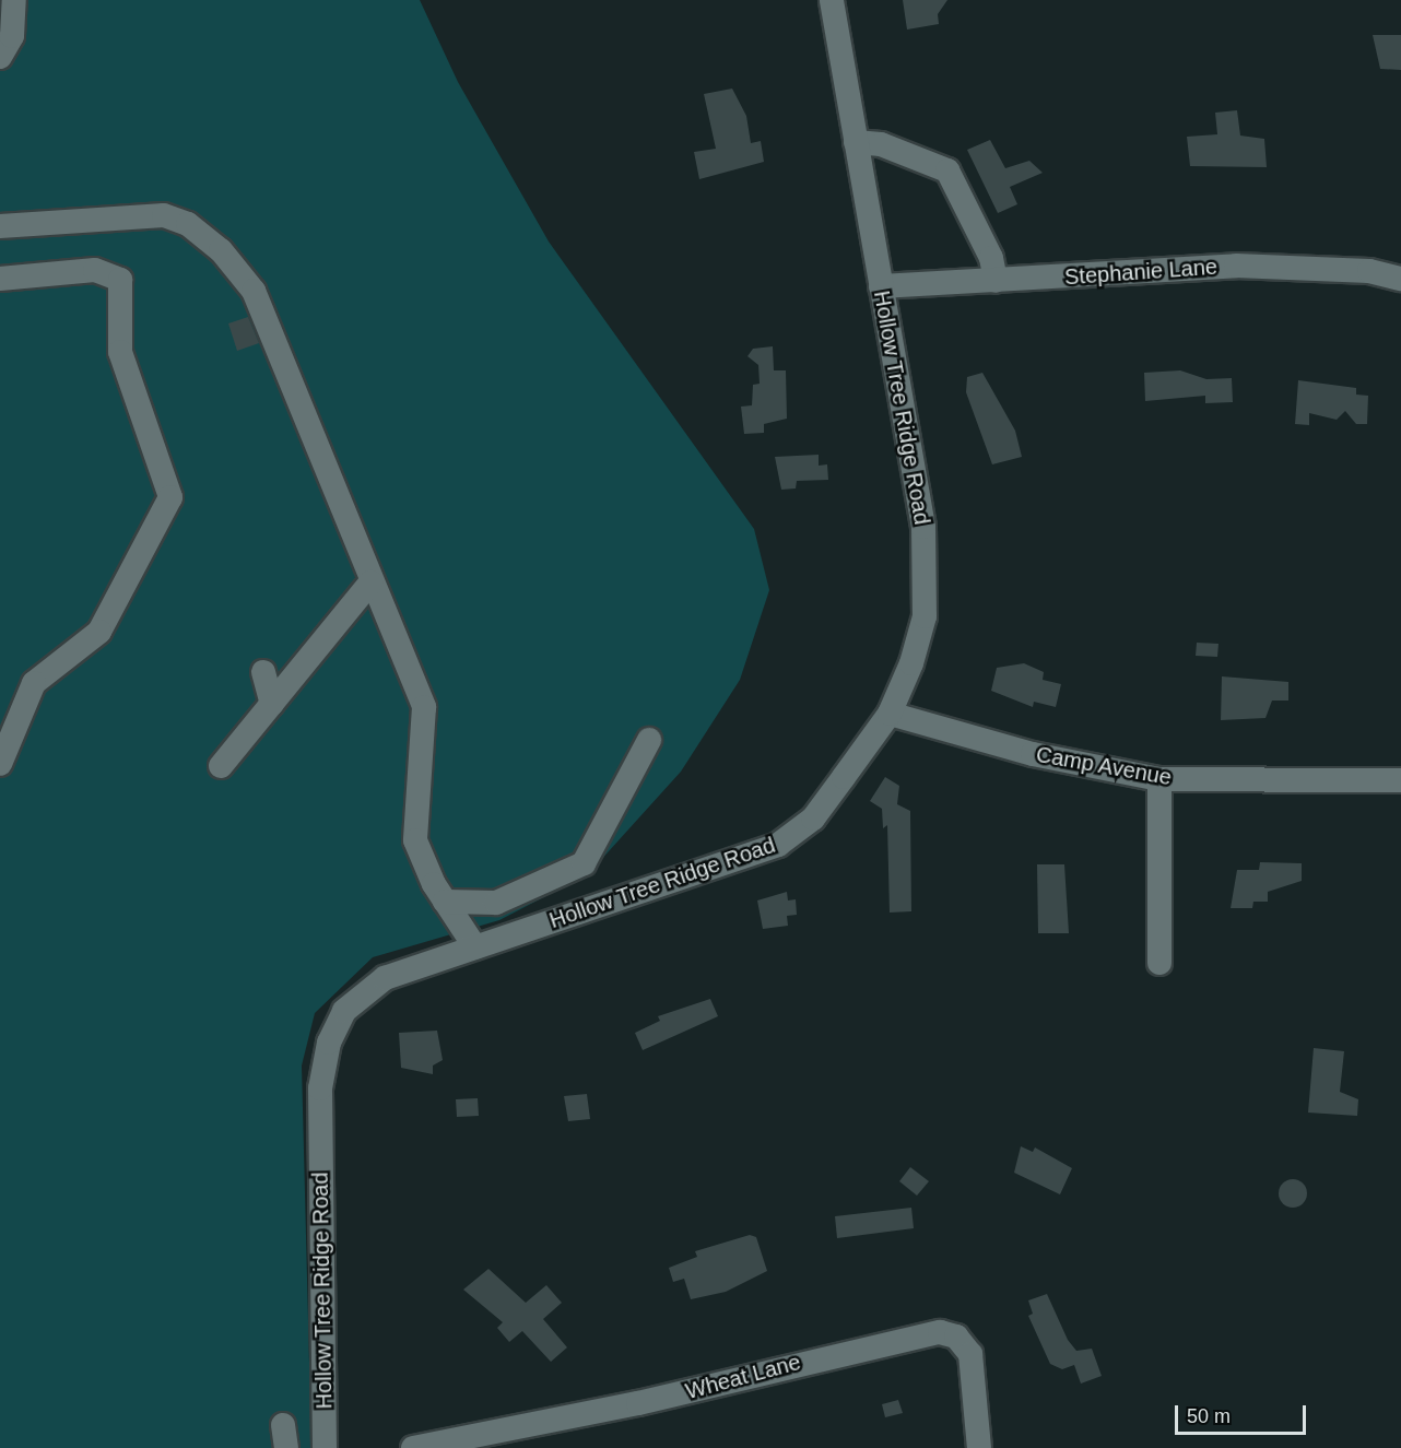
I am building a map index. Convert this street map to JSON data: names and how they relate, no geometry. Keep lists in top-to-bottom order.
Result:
{
  "streets": {
    "street": [
      "Stephanie Lane",
      "Hollow Tree Ridge Road",
      "Camp Avenue",
      "Wheat Lane"
    ]
  },
  "crossings": [
    ["Stephanie Lane", "Hollow Tree Ridge Road"],
    ["Hollow Tree Ridge Road", "Camp Avenue"]
  ],
  "scale_bar": "50 m"
}
